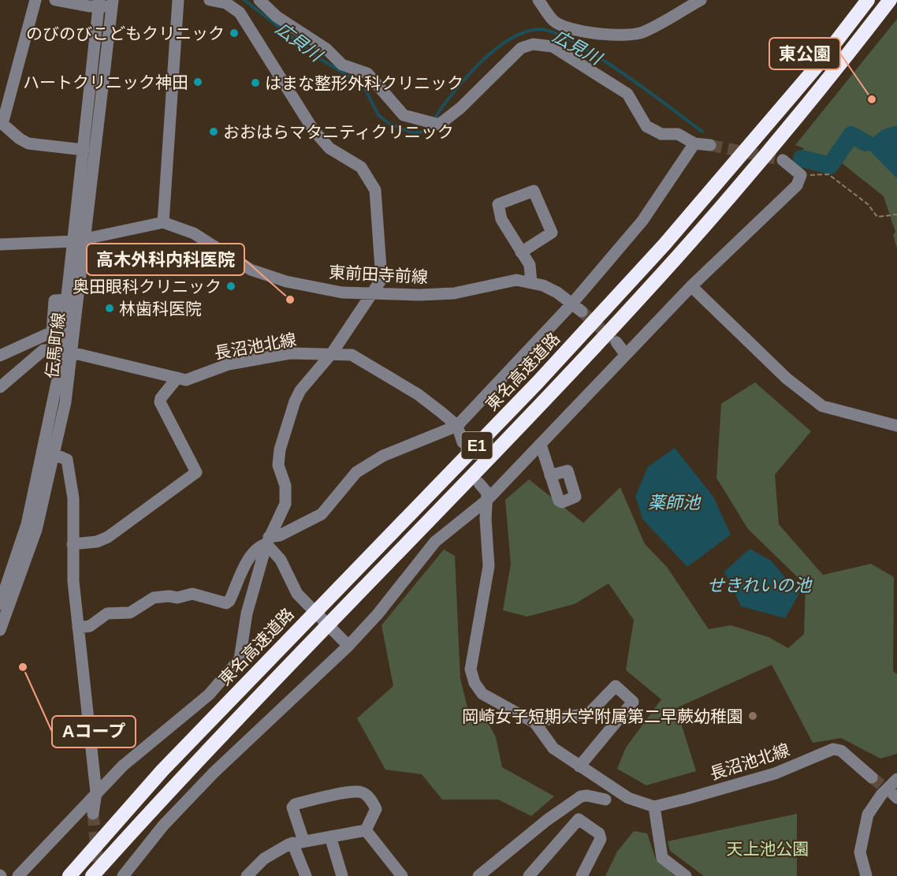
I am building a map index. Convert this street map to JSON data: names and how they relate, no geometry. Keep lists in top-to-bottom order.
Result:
{
  "streets": {
    "highway": ["東名高速道路", "E1"],
    "street": ["東前田寺前線", "伝馬町線", "長沼池北線"]
  },
  "crossings": [
    ["伝馬町線", "長沼池北線"]
  ],
  "water": [
    "広貝川",
    "広見川",
    "薬師池",
    "せきれいの池"
  ],
  "parks": ["天上池公園"],
  "places": [
    "のびのびこどもクリニック",
    "ハートクリニック神田",
    "はまな整形外科クリニック",
    "東公園",
    "おおはらマタニティクリニック",
    "奥田眼科クリニック",
    "高木外科内科医院",
    "林歯科医院",
    "Aコープ",
    "岡崎女子短期大学附属第二早蕨幼稚園"
  ]
}
